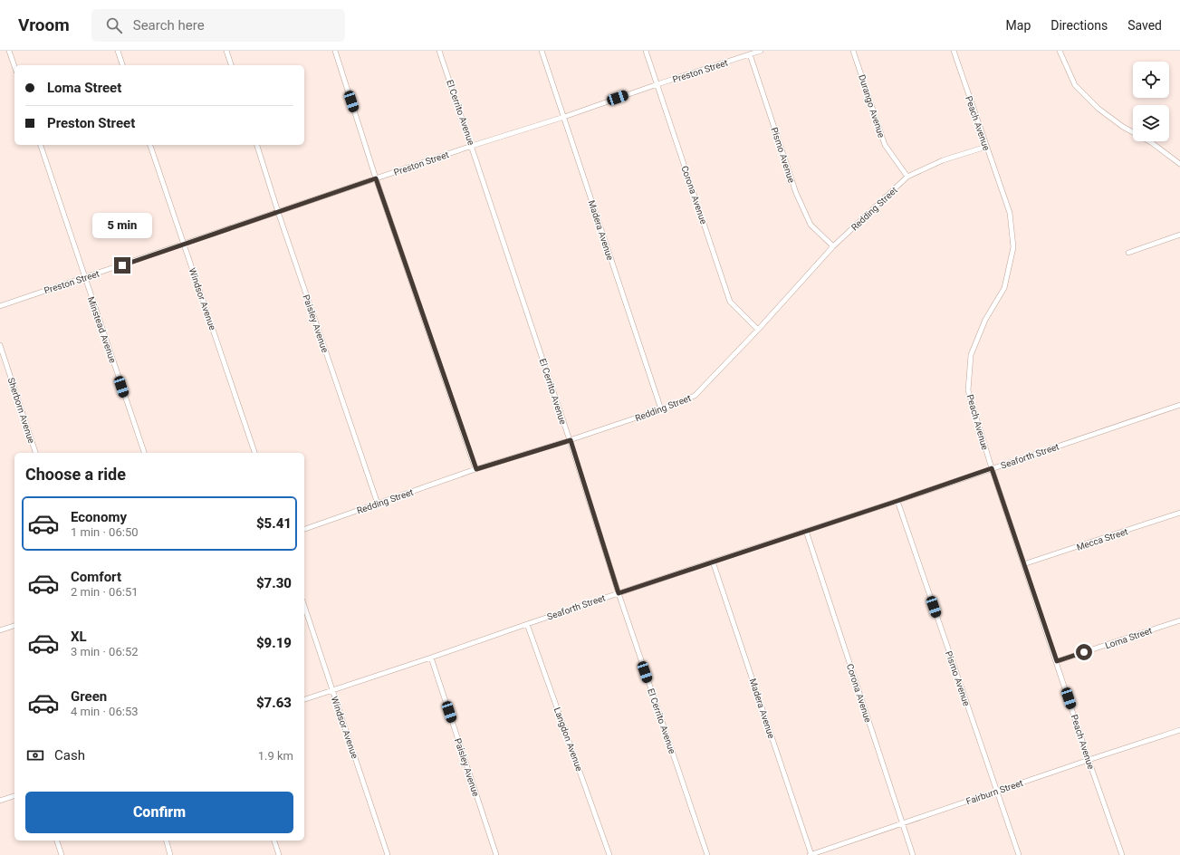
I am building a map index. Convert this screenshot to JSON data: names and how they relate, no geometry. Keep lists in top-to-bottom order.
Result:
{
  "streets": {
    "street": [
      "Preston Street",
      "Durango Avenue",
      "El Cerrito Avenue",
      "Peach Avenue",
      "Pismo Avenue",
      "Corona Avenue",
      "Redding Street",
      "Madera Avenue",
      "Windsor Avenue",
      "Paisley Avenue",
      "Minstead Avenue",
      "Sherborn Avenue",
      "Seaforth Street",
      "Mecca Street",
      "Loma Street",
      "Langdon Avenue",
      "Fairburn Street"
    ]
  },
  "crossings": [
    ["Preston Street", "El Cerrito Avenue"],
    ["Preston Street", "Pismo Avenue"],
    ["Preston Street", "Corona Avenue"],
    ["Preston Street", "Madera Avenue"],
    ["Preston Street", "Windsor Avenue"],
    ["Preston Street", "Paisley Avenue"],
    ["Preston Street", "Minstead Avenue"],
    ["Durango Avenue", "Redding Street"],
    ["El Cerrito Avenue", "Redding Street"],
    ["El Cerrito Avenue", "Seaforth Street"],
    ["Peach Avenue", "Redding Street"],
    ["Peach Avenue", "Seaforth Street"],
    ["Peach Avenue", "Mecca Street"],
    ["Peach Avenue", "Loma Street"],
    ["Peach Avenue", "Fairburn Street"],
    ["Pismo Avenue", "Redding Street"],
    ["Pismo Avenue", "Seaforth Street"],
    ["Pismo Avenue", "Fairburn Street"],
    ["Corona Avenue", "Redding Street"],
    ["Corona Avenue", "Seaforth Street"],
    ["Corona Avenue", "Fairburn Street"],
    ["Redding Street", "Madera Avenue"],
    ["Redding Street", "Paisley Avenue"],
    ["Madera Avenue", "Seaforth Street"],
    ["Madera Avenue", "Fairburn Street"],
    ["Windsor Avenue", "Seaforth Street"],
    ["Paisley Avenue", "Seaforth Street"],
    ["Seaforth Street", "Langdon Avenue"]
  ],
  "page": {
    "header": "Vroom",
    "search": "Search here",
    "nav": ["Map", "Directions", "Saved"],
    "banner": ["Loma Street", "Preston Street"],
    "bubble": "5 min",
    "heading": "Choose a ride",
    "list": [
      {
        "name": "Economy",
        "note": "1 min · 06:50",
        "value": "$5.41"
      },
      {
        "name": "Comfort",
        "note": "2 min · 06:51",
        "value": "$7.30"
      },
      {
        "name": "XL",
        "note": "3 min · 06:52",
        "value": "$9.19"
      },
      {
        "name": "Green",
        "note": "4 min · 06:53",
        "value": "$7.63"
      }
    ],
    "pay": ["Cash", "1.9 km"],
    "buttons": "Confirm"
  }
}
